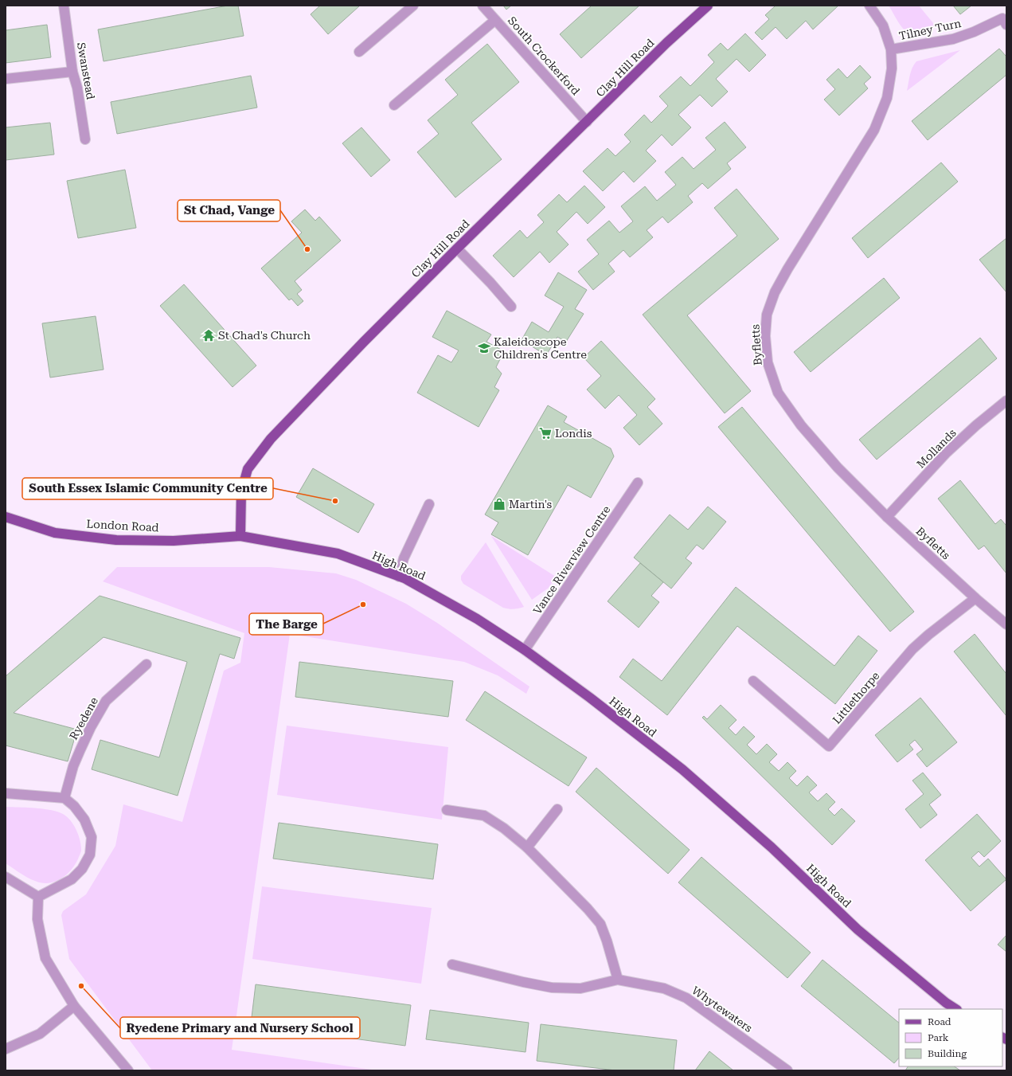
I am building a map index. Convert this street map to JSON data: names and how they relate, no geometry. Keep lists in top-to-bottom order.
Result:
{
  "streets": {
    "main road": ["Clay Hill Road", "London Road", "High Road"],
    "street": [
      "Tilney Turn",
      "South Crockerford",
      "Swanstead",
      "Byfletts",
      "Mollands",
      "Vance Riverview Centre",
      "Littlethorpe",
      "Ryedene",
      "Whytewaters"
    ]
  },
  "crossings": [
    ["Tilney Turn", "Byfletts"],
    ["South Crockerford", "Clay Hill Road"],
    ["Clay Hill Road", "London Road"],
    ["Clay Hill Road", "High Road"],
    ["Byfletts", "Mollands"],
    ["Byfletts", "Littlethorpe"],
    ["London Road", "High Road"],
    ["Vance Riverview Centre", "High Road"]
  ],
  "places": {
    "other": [
      "St Chad, Vange",
      "South Essex Islamic Community Centre",
      "The Barge",
      "Ryedene Primary and Nursery School"
    ],
    "temple": ["St Chad's Church"],
    "school or university": ["Kaleidoscope Children's Centre"],
    "supermarket": ["Londis"],
    "shop": ["Martin's"]
  },
  "legend": ["Road", "Park", "Building"]
}
